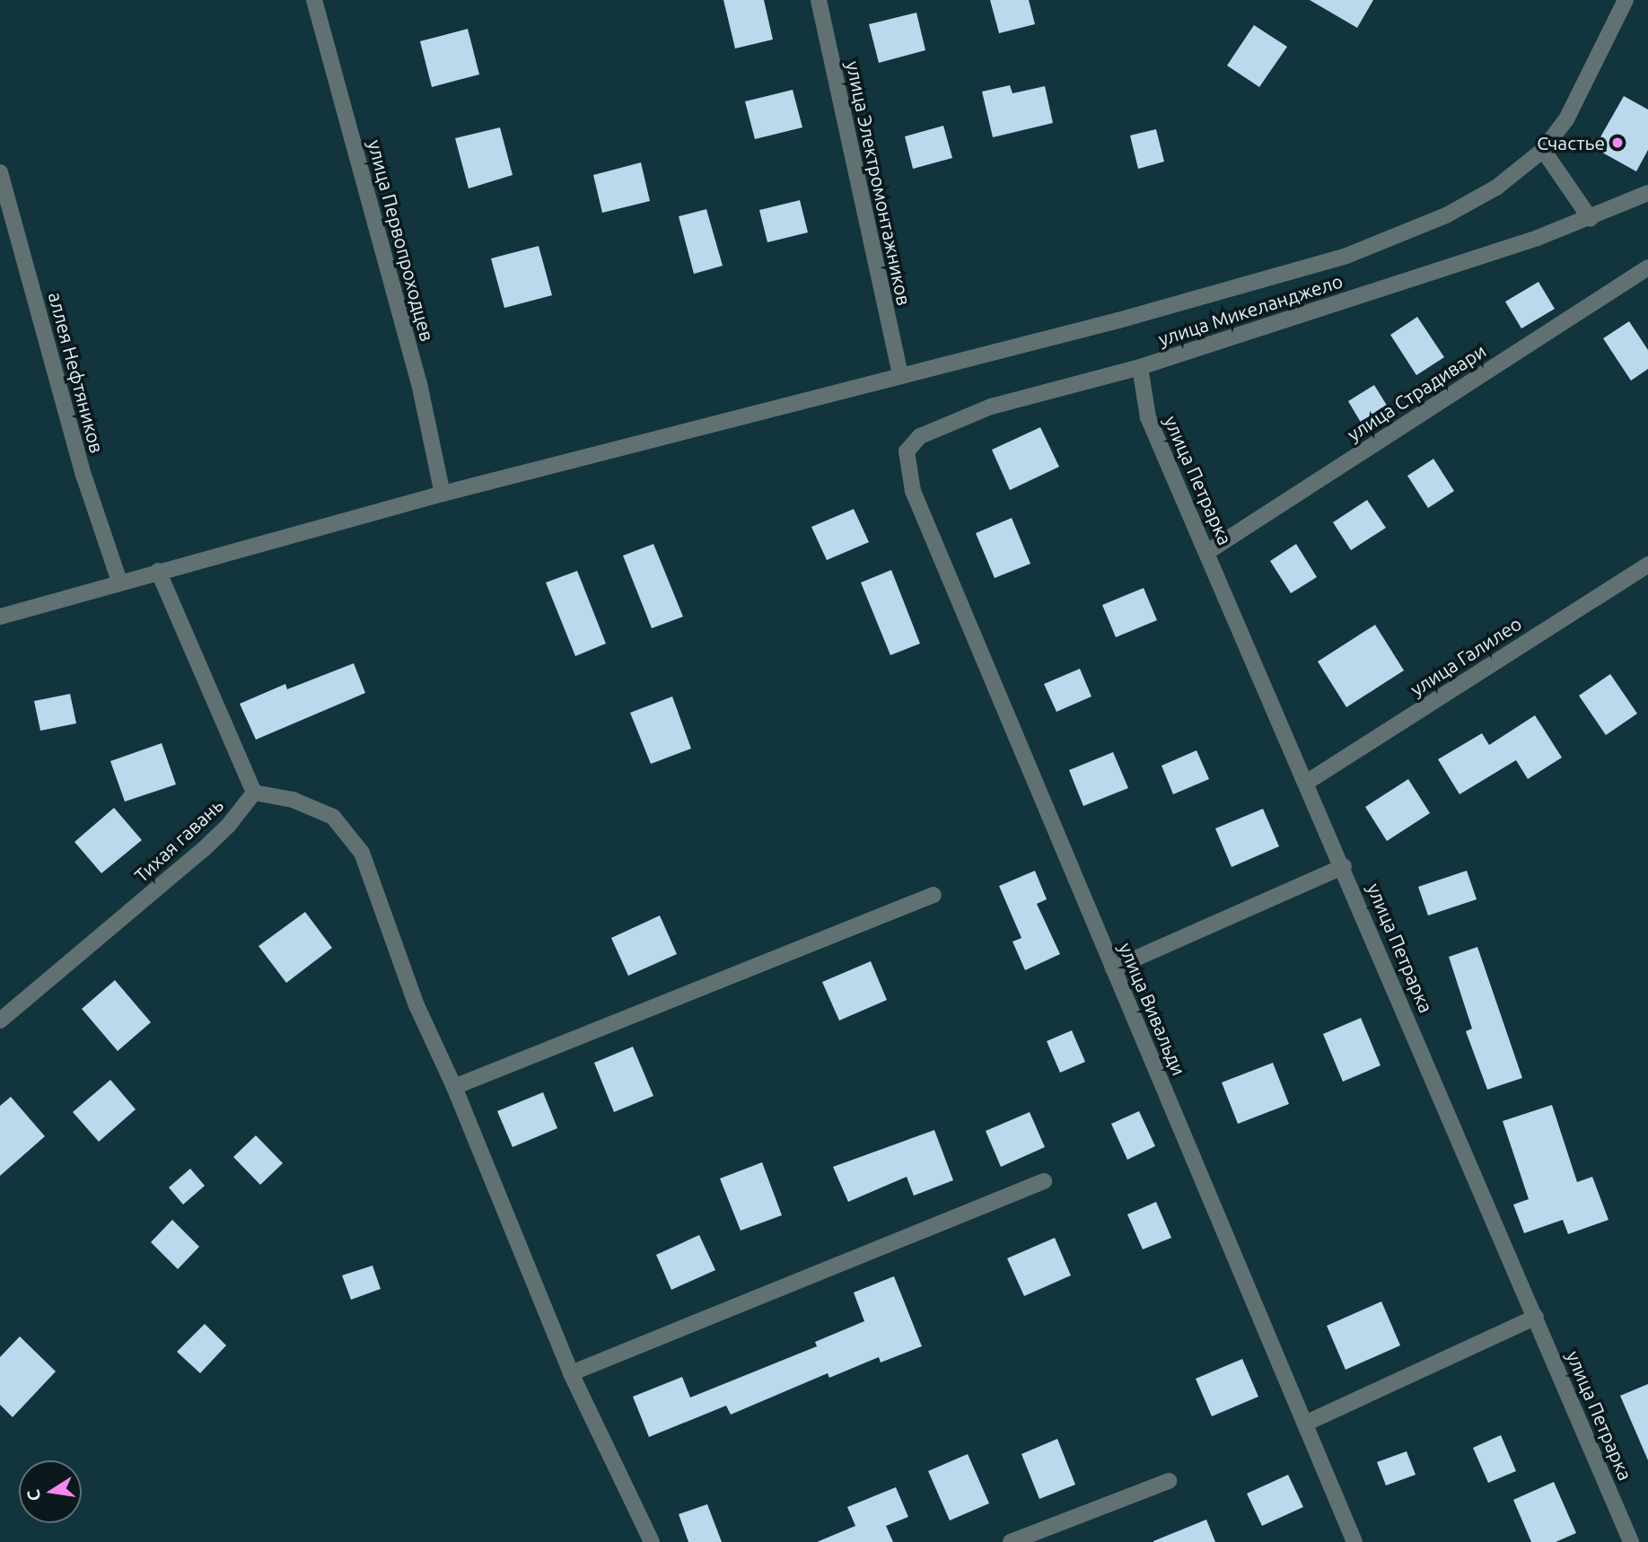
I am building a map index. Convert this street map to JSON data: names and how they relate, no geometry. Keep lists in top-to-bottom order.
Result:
{
  "streets": {
    "street": [
      "улица Электромонтажников",
      "улица Первопроходцев",
      "улица Микеланджело",
      "аллея Нефтяников",
      "улица Страдивари",
      "улица Петрарка",
      "улица Галилео",
      "Тихая гавань",
      "улица Вивальди"
    ]
  },
  "crossings": [
    ["улица Микеланджело", "улица Петрарка"],
    ["улица Микеланджело", "улица Вивальди"],
    ["улица Страдивари", "улица Петрарка"],
    ["улица Петрарка", "улица Галилео"]
  ],
  "places": ["Счастье"],
  "north": "left"
}
